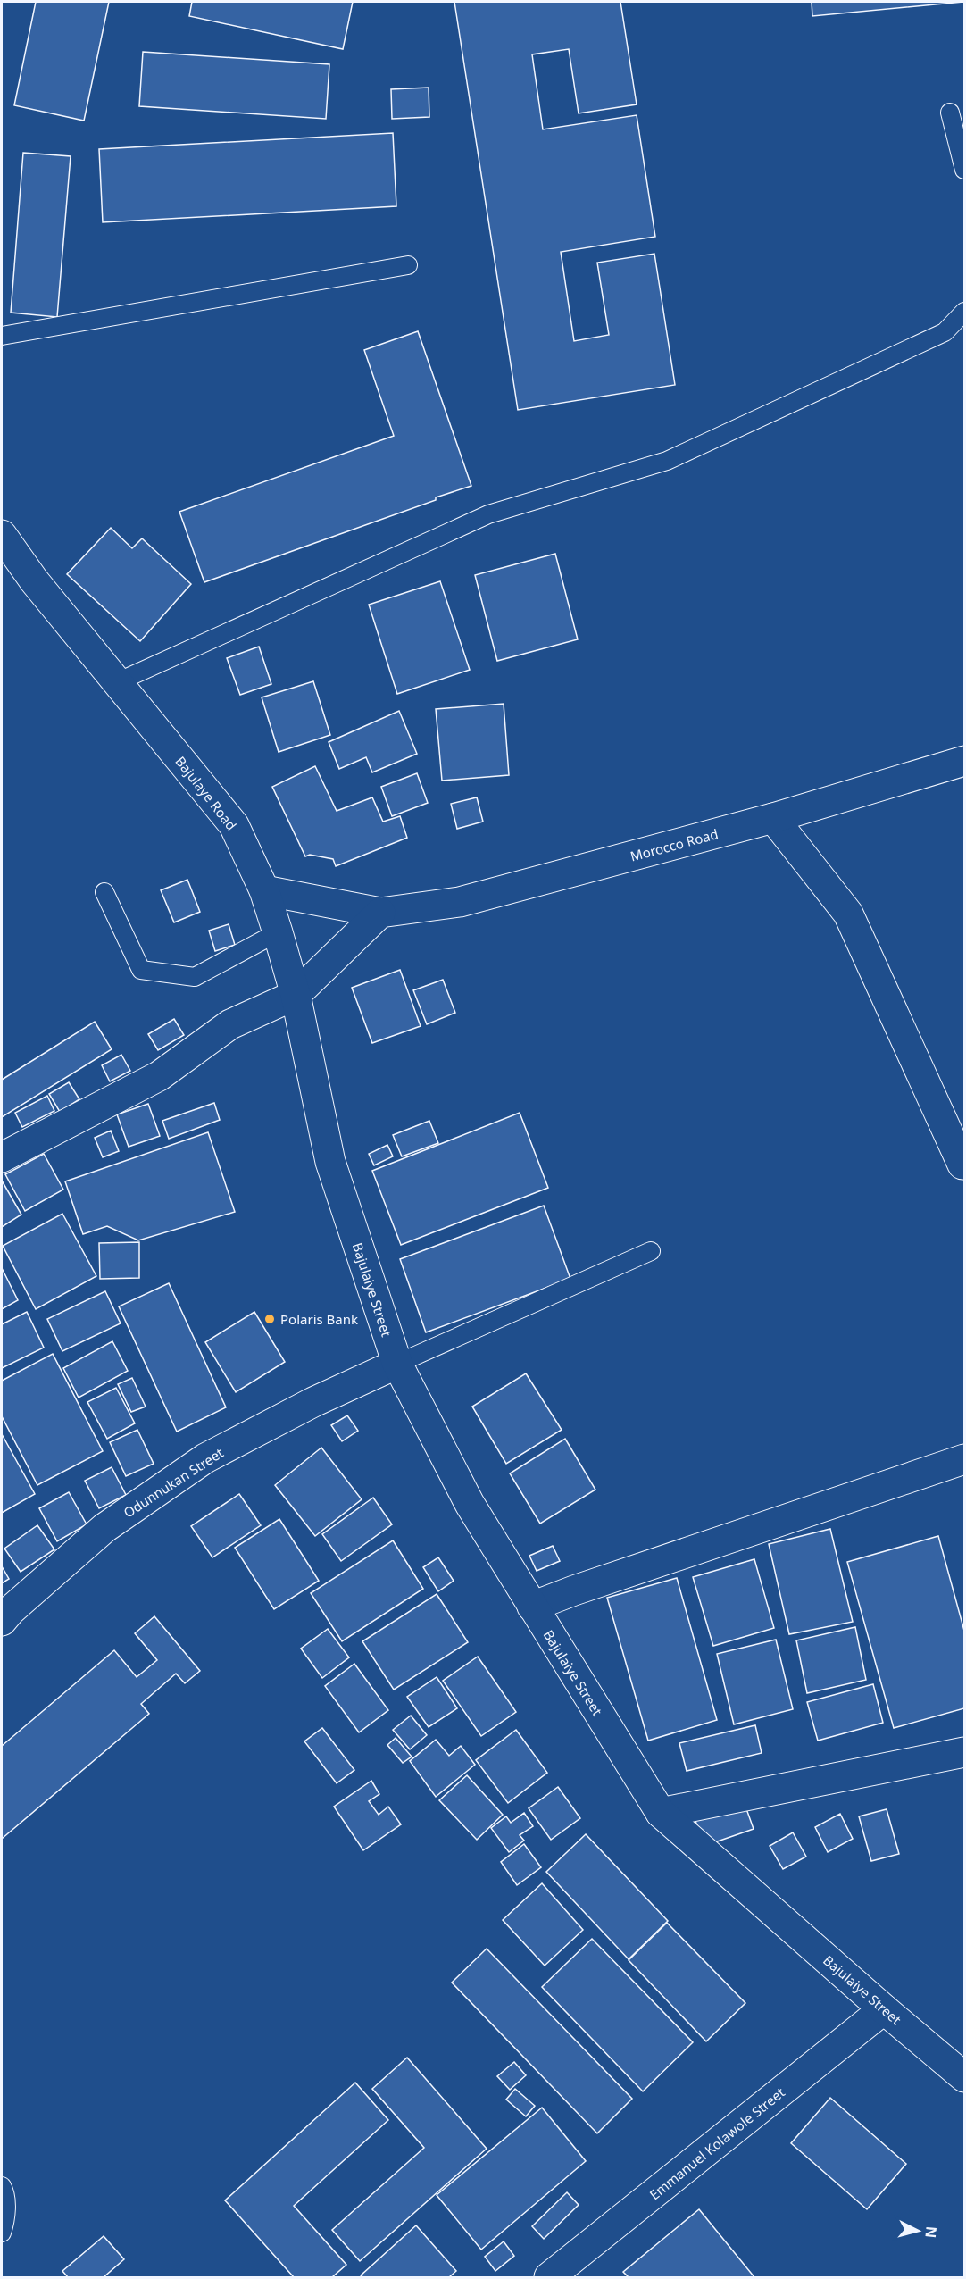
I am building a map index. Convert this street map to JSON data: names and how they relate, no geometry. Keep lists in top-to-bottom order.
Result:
{
  "streets": {
    "street": [
      "Bajulaye Road",
      "Morocco Road",
      "Bajulaiye Street",
      "Odunnukan Street",
      "Emmanuel Kolawole Street"
    ]
  },
  "crossings": [
    ["Bajulaye Road", "Morocco Road"],
    ["Bajulaye Road", "Bajulaiye Street"],
    ["Bajulaiye Street", "Odunnukan Street"],
    ["Bajulaiye Street", "Emmanuel Kolawole Street"]
  ],
  "places": ["Polaris Bank"],
  "north": "right"
}
